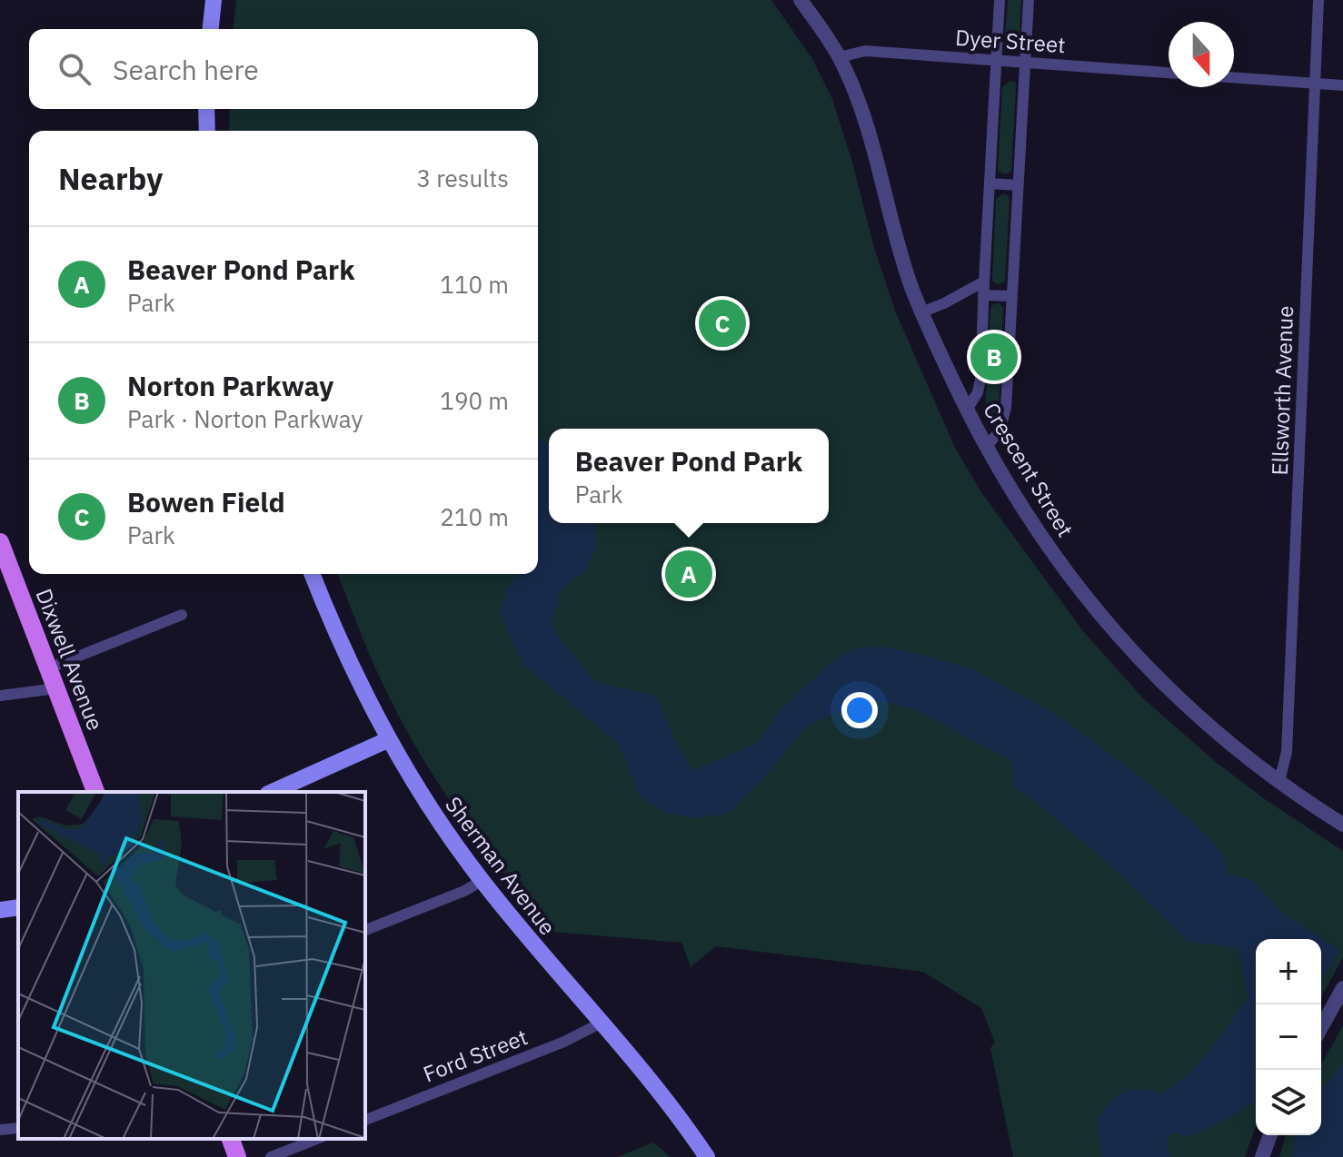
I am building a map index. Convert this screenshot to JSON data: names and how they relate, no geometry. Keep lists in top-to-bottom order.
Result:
{
  "streets": {
    "main road": ["Dixwell Avenue", "Sherman Avenue"],
    "street": [
      "Dyer Street",
      "Ellsworth Avenue",
      "Crescent Street",
      "Ford Street"
    ]
  },
  "crossings": [
    ["Dyer Street", "Crescent Street"],
    ["Ellsworth Avenue", "Crescent Street"],
    ["Sherman Avenue", "Ford Street"]
  ],
  "north": "bottom",
  "page": {
    "search": "Search here",
    "heading": ["Nearby", "3 results"],
    "list": [
      {
        "mark": "A",
        "name": "Beaver Pond Park",
        "note": "Park",
        "value": "110 m"
      },
      {
        "mark": "B",
        "name": "Norton Parkway",
        "note": "Park · Norton Parkway",
        "value": "190 m"
      },
      {
        "mark": "C",
        "name": "Bowen Field",
        "note": "Park",
        "value": "210 m"
      }
    ],
    "pins": ["C", "B", "A"],
    "popup": ["Beaver Pond Park", "Park"],
    "map_buttons": ["+", "−"]
  }
}
